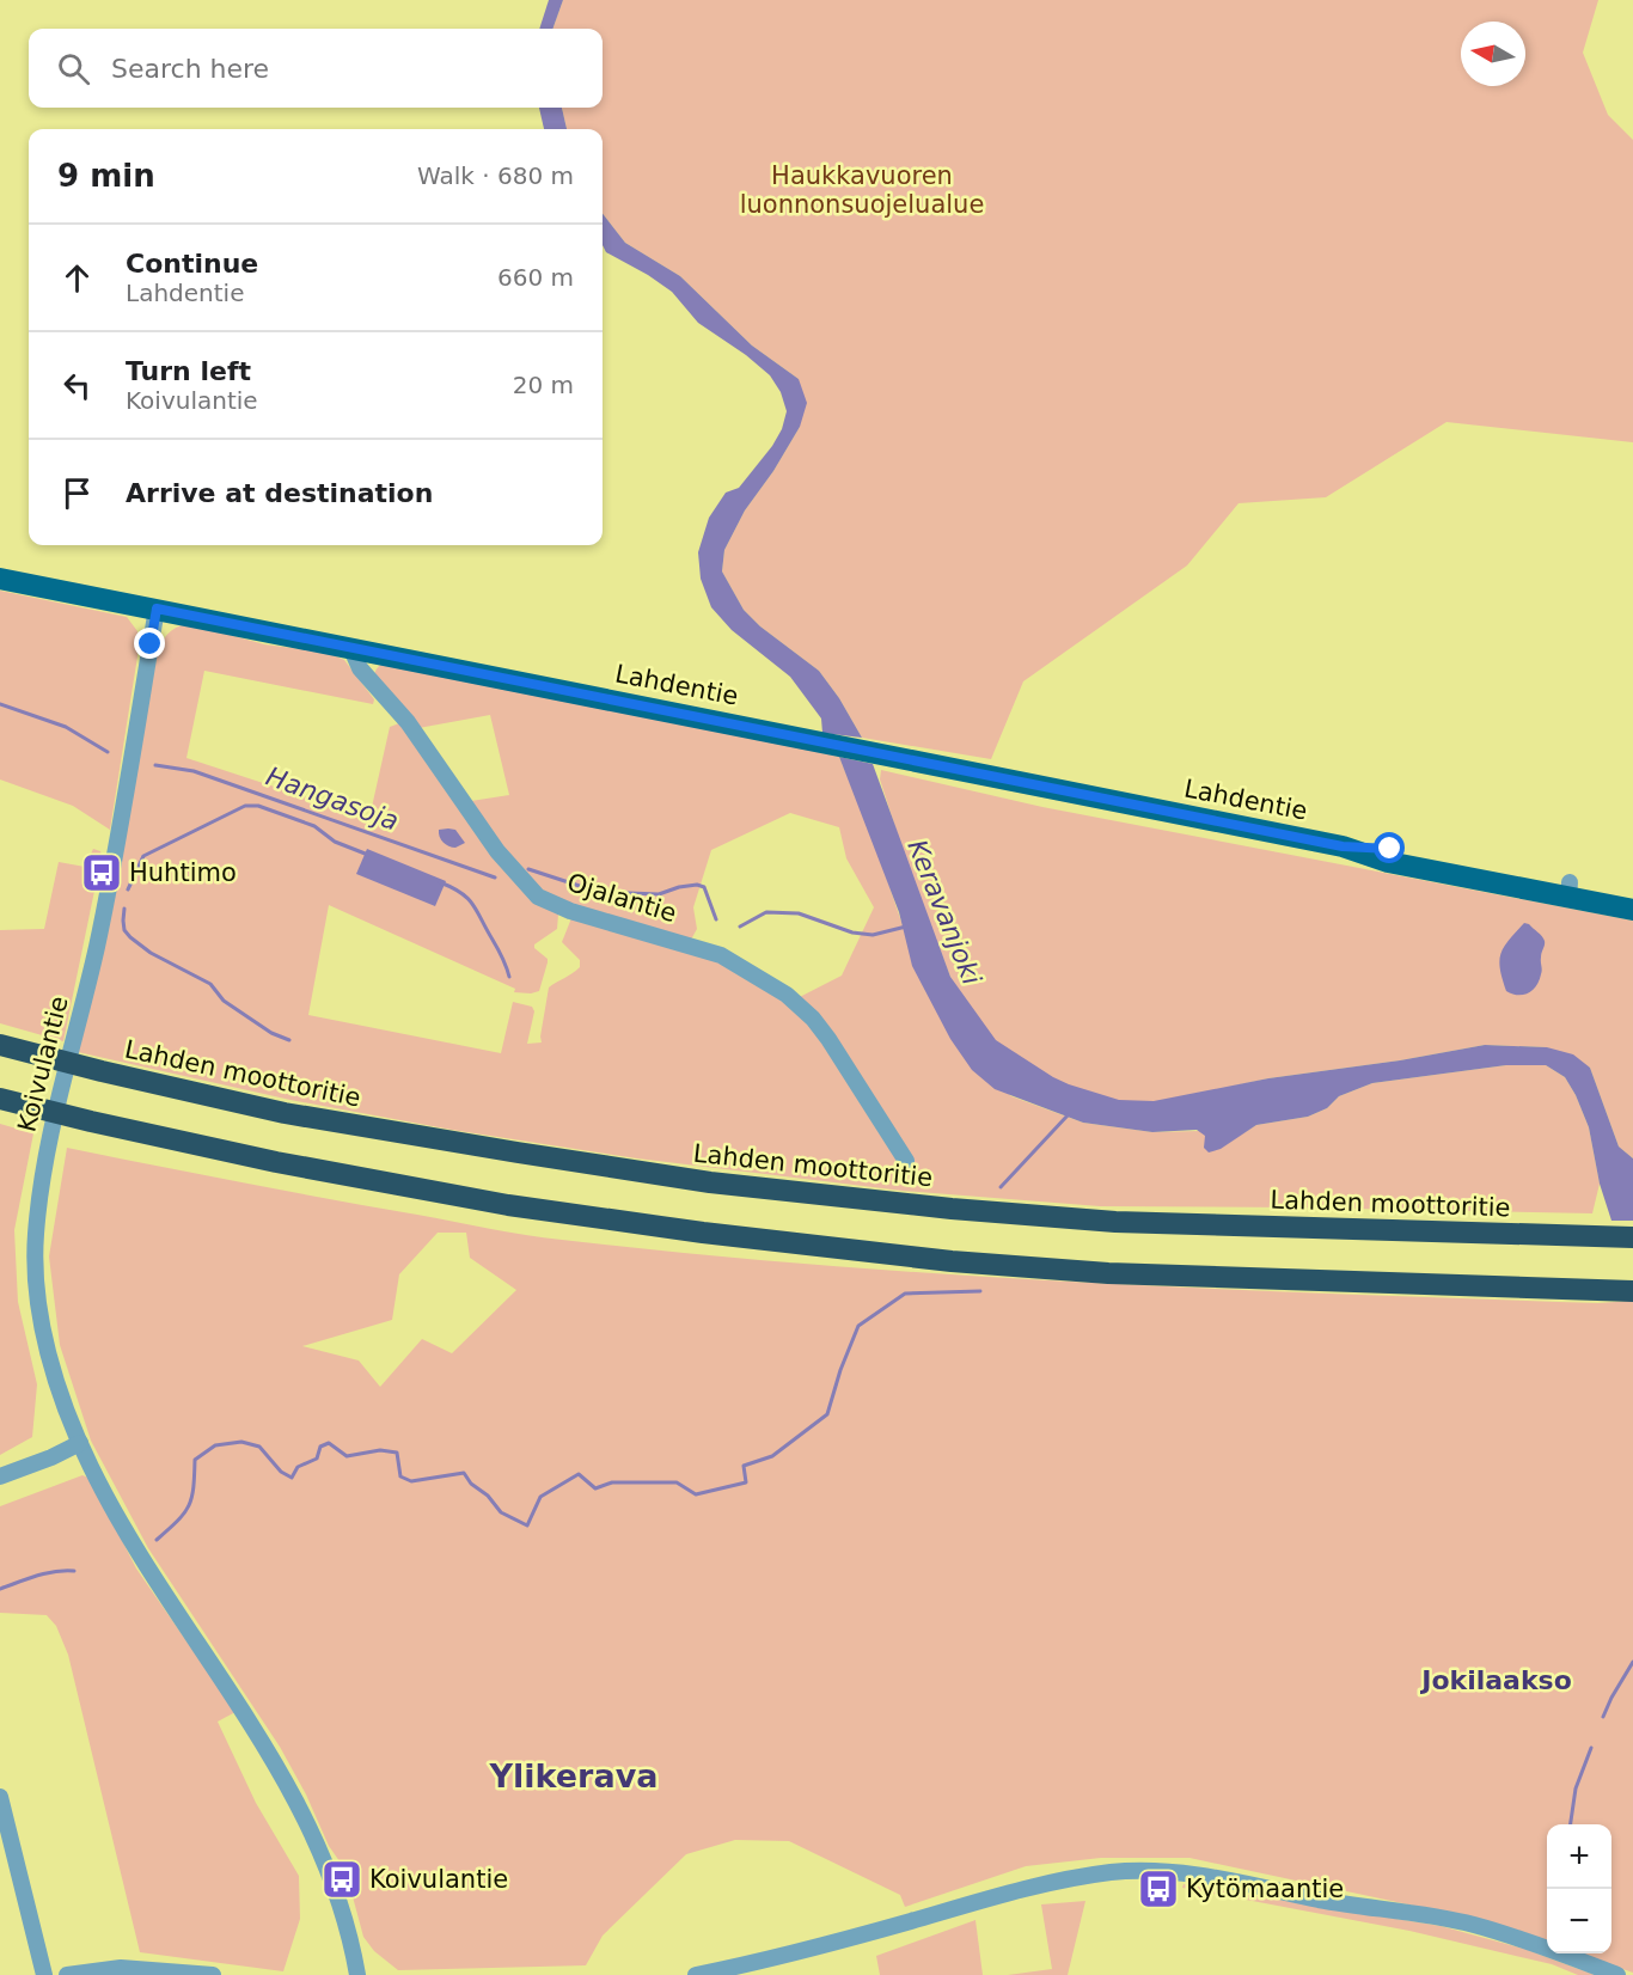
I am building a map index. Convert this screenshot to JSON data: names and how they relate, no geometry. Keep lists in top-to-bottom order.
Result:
{
  "streets": {
    "highway": ["Lahden moottoritie"],
    "main road": ["Lahdentie"],
    "street": ["Ojalantie", "Koivulantie"]
  },
  "crossings": [
    ["Lahdentie", "Ojalantie"],
    ["Lahdentie", "Koivulantie"]
  ],
  "districts": ["Jokilaakso", "Ylikerava"],
  "water": ["Hangasoja", "Keravanjoki"],
  "parks": ["Haukkavuoren luonnonsuojelualue"],
  "places": {
    "bus stop": ["Huhtimo", "Koivulantie", "Kytömaantie"]
  },
  "north": "left",
  "page": {
    "search": "Search here",
    "heading": ["9 min", "Walk · 680 m"],
    "list": [
      ["Continue", "Lahdentie", "660 m"],
      ["Turn left", "Koivulantie", "20 m"],
      "Arrive at destination"
    ],
    "map_buttons": ["+", "−"]
  }
}
